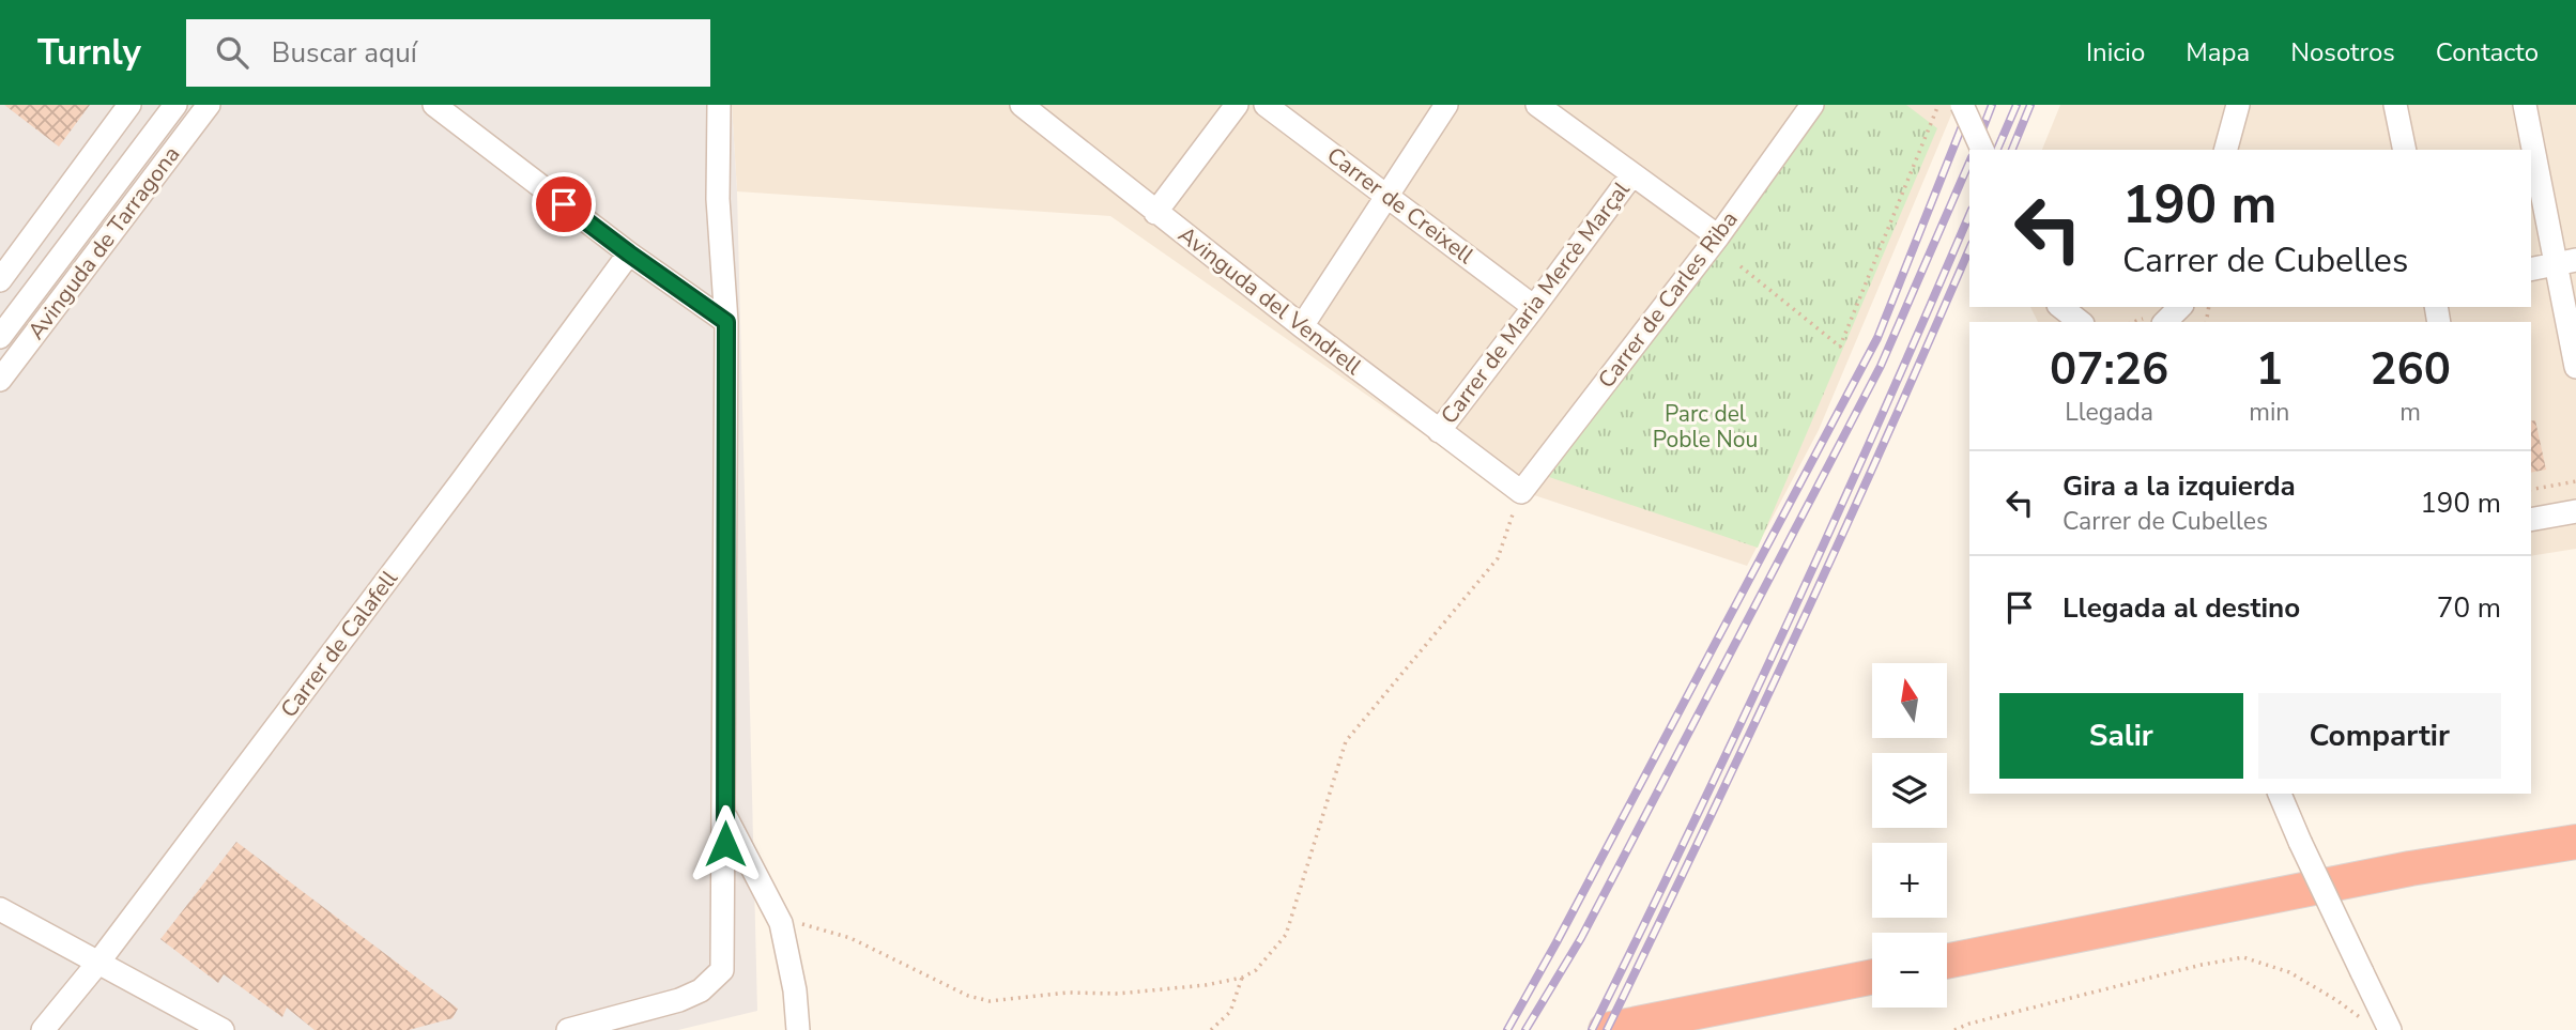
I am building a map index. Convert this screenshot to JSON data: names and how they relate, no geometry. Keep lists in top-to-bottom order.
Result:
{
  "streets": {
    "street": [
      "Carrer de Creixell",
      "Avinguda de Tarragona",
      "Carrer de Carles Riba",
      "Avinguda del Vendrell",
      "Carrer de Maria Mercè Marçal",
      "Carrer de Calafell"
    ]
  },
  "crossings": [
    ["Carrer de Creixell", "Carrer de Maria Mercè Marçal"],
    ["Carrer de Carles Riba", "Avinguda del Vendrell"],
    ["Avinguda del Vendrell", "Carrer de Maria Mercè Marçal"]
  ],
  "parks": ["Parc del Poble Nou"],
  "north": "top",
  "page": {
    "header": "Turnly",
    "search": "Buscar aquí",
    "nav": [
      "Inicio",
      "Mapa",
      "Nosotros",
      "Contacto"
    ],
    "turn": ["190 m", "Carrer de Cubelles"],
    "eta": [
      "07:26",
      "Llegada",
      "1",
      "min",
      "260",
      "m"
    ],
    "list": [
      {
        "name": "Gira a la izquierda",
        "note": "Carrer de Cubelles",
        "value": "190 m"
      },
      {
        "name": "Llegada al destino",
        "value": "70 m"
      }
    ],
    "map_buttons": ["+", "−"],
    "buttons": ["Salir", "Compartir"]
  }
}
